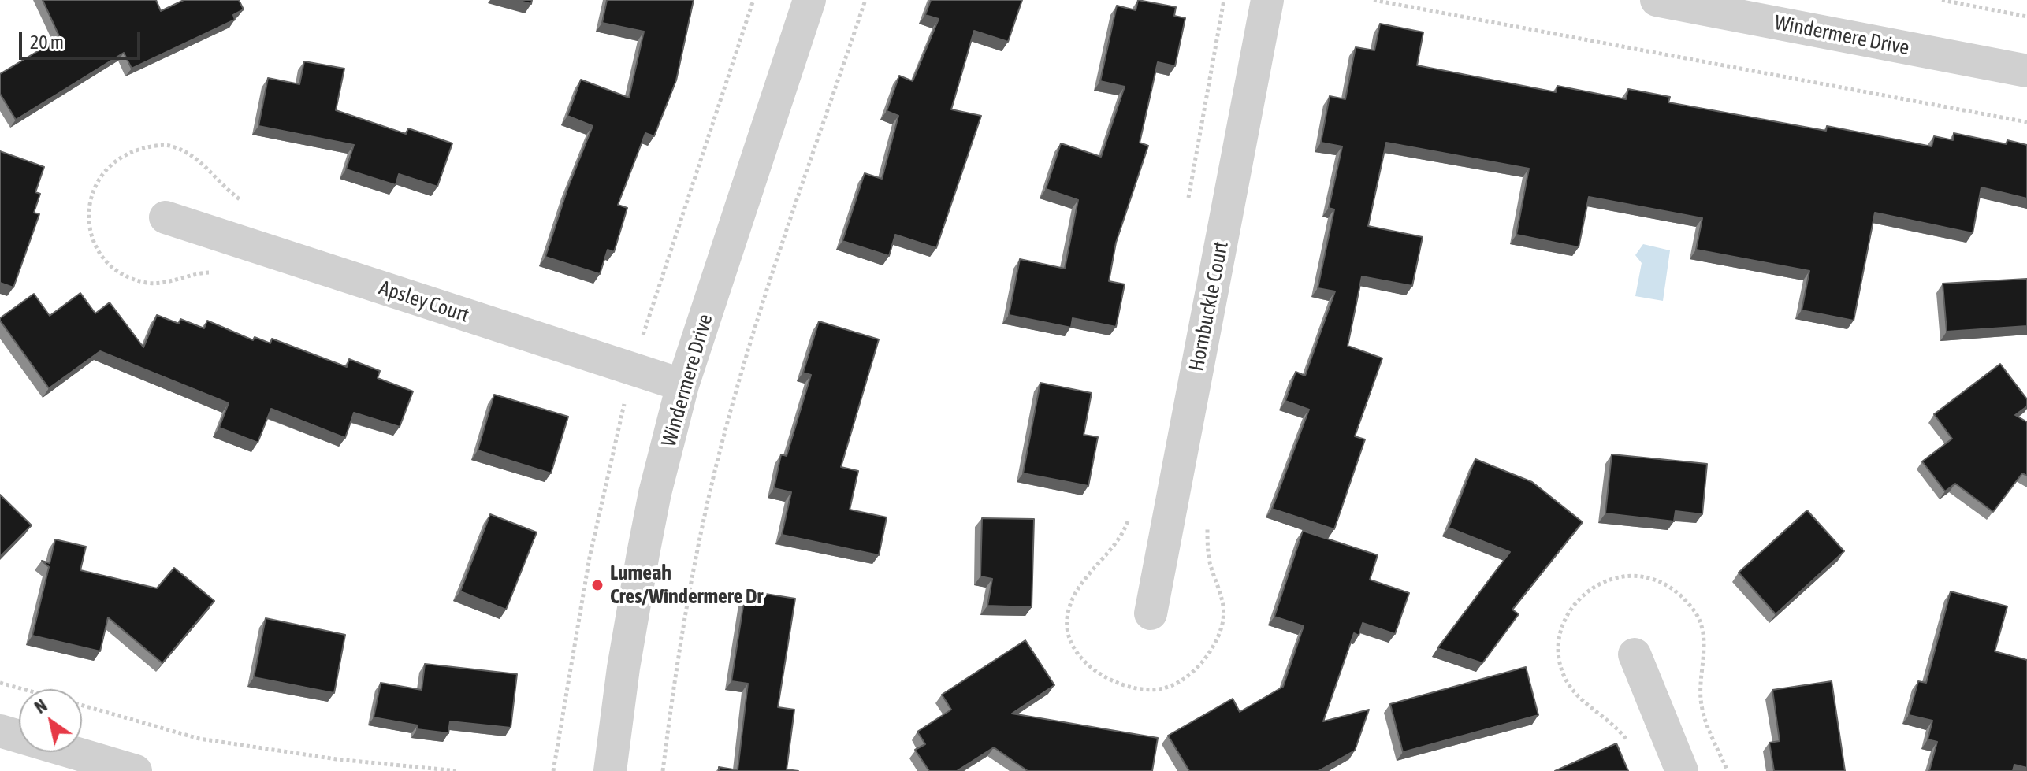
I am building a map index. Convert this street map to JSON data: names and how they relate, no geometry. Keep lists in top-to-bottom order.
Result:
{
  "streets": {
    "street": ["Windermere Drive", "Apsley Court", "Hornbuckle Court"]
  },
  "crossings": [
    ["Windermere Drive", "Apsley Court"]
  ],
  "places": ["Lumeah Cres/Windermere Dr"],
  "scale_bar": "20 m",
  "north": "top left"
}
